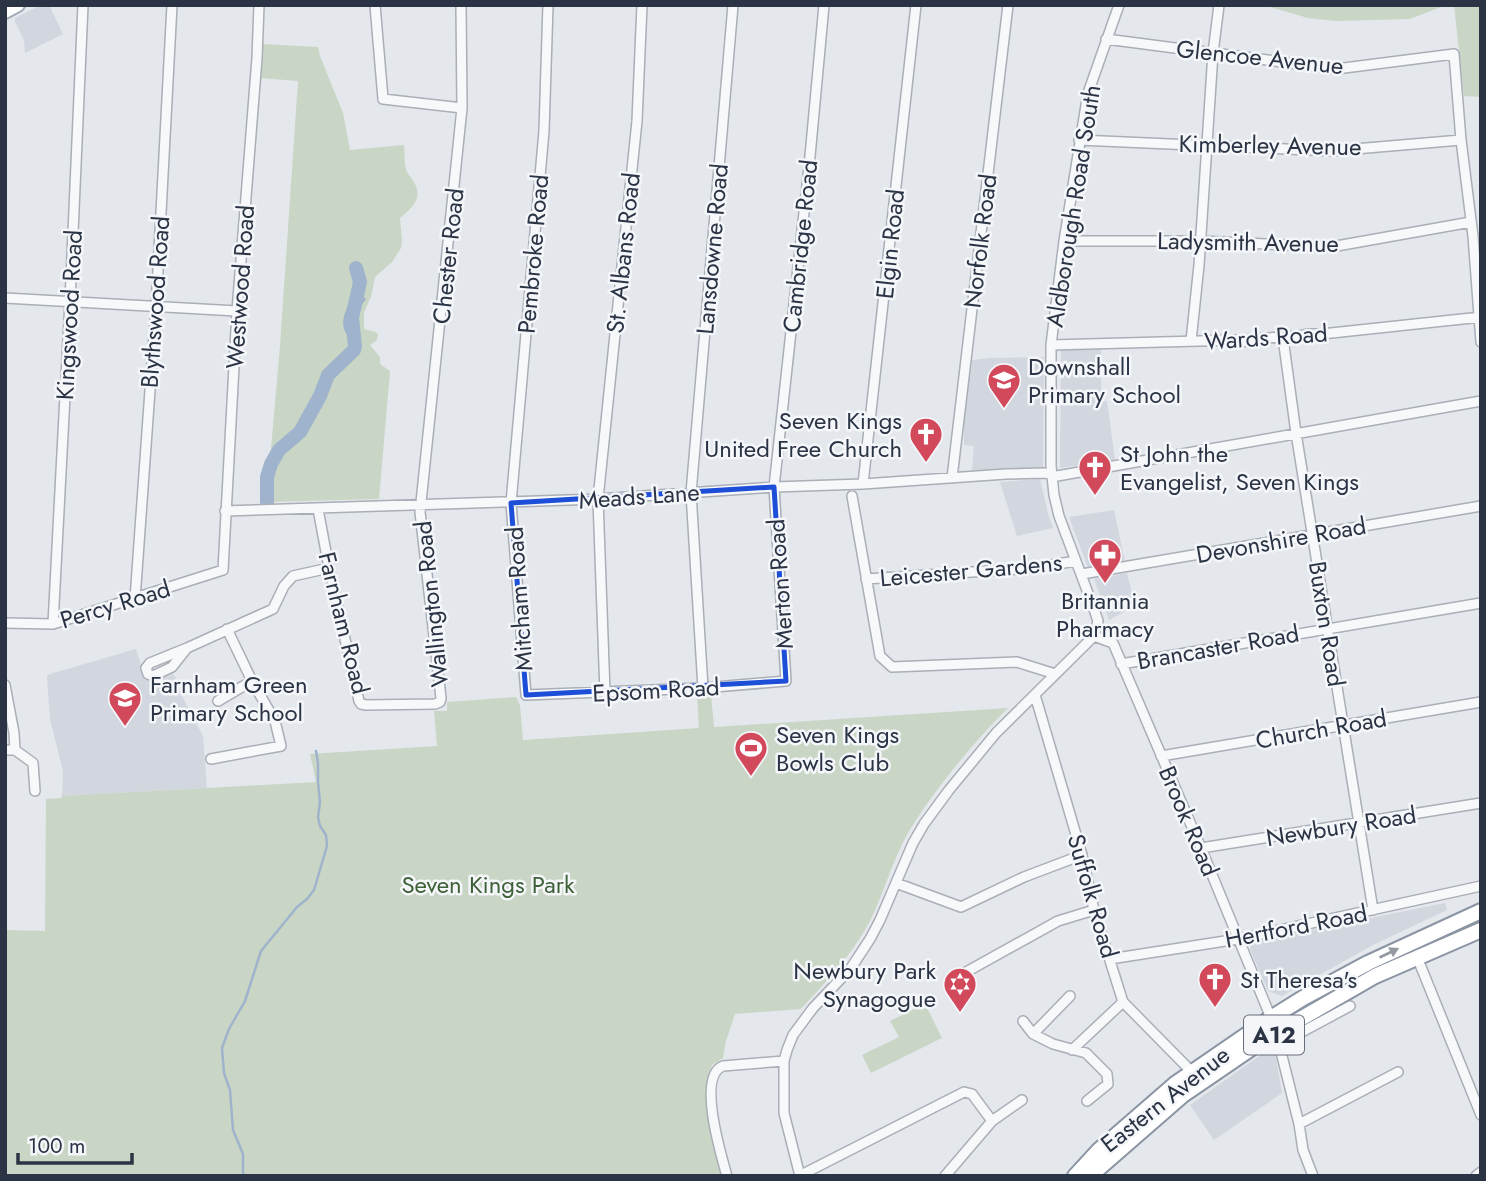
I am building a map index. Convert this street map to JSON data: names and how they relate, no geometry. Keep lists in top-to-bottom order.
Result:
{
  "streets": {
    "highway": ["A12", "Eastern Avenue"],
    "street": [
      "Glencoe Avenue",
      "Kimberley Avenue",
      "Aldborough Road South",
      "Norfolk Road",
      "Ladysmith Avenue",
      "Elgin Road",
      "Cambridge Road",
      "Lansdowne Road",
      "St. Albans Road",
      "Pembroke Road",
      "Chester Road",
      "Westwood Road",
      "Blythswood Road",
      "Kingswood Road",
      "Wards Road",
      "Meads Lane",
      "Devonshire Road",
      "Leicester Gardens",
      "Merton Road",
      "Mitcham Road",
      "Percy Road",
      "Wallington Road",
      "Farnham Road",
      "Buxton Road",
      "Brancaster Road",
      "Epsom Road",
      "Church Road",
      "Brook Road",
      "Newbury Road",
      "Suffolk Road",
      "Hertford Road"
    ]
  },
  "crossings": [
    ["Glencoe Avenue", "Kimberley Avenue"],
    ["Glencoe Avenue", "Aldborough Road South"],
    ["Kimberley Avenue", "Aldborough Road South"],
    ["Aldborough Road South", "Ladysmith Avenue"],
    ["Aldborough Road South", "Wards Road"],
    ["Aldborough Road South", "Meads Lane"],
    ["Aldborough Road South", "Devonshire Road"],
    ["Aldborough Road South", "Leicester Gardens"],
    ["Aldborough Road South", "Brook Road"],
    ["Norfolk Road", "Meads Lane"],
    ["Elgin Road", "Meads Lane"],
    ["Cambridge Road", "Meads Lane"],
    ["Cambridge Road", "Merton Road"],
    ["Lansdowne Road", "Meads Lane"],
    ["Lansdowne Road", "Epsom Road"],
    ["St. Albans Road", "Meads Lane"],
    ["St. Albans Road", "Epsom Road"],
    ["Pembroke Road", "Meads Lane"],
    ["Pembroke Road", "Mitcham Road"],
    ["Chester Road", "Meads Lane"],
    ["Chester Road", "Wallington Road"],
    ["Westwood Road", "Meads Lane"],
    ["Westwood Road", "Percy Road"],
    ["Blythswood Road", "Percy Road"],
    ["Kingswood Road", "Percy Road"],
    ["Wards Road", "Buxton Road"],
    ["Meads Lane", "Merton Road"],
    ["Meads Lane", "Mitcham Road"],
    ["Meads Lane", "Wallington Road"],
    ["Meads Lane", "Farnham Road"],
    ["Meads Lane", "Buxton Road"],
    ["Devonshire Road", "Buxton Road"],
    ["Merton Road", "Epsom Road"],
    ["Mitcham Road", "Epsom Road"],
    ["Wallington Road", "Farnham Road"],
    ["Buxton Road", "Brancaster Road"],
    ["Buxton Road", "Church Road"],
    ["Buxton Road", "Newbury Road"],
    ["Buxton Road", "Hertford Road"],
    ["Brancaster Road", "Brook Road"],
    ["Church Road", "Brook Road"],
    ["Brook Road", "Newbury Road"],
    ["Brook Road", "Hertford Road"],
    ["Brook Road", "Eastern Avenue"],
    ["Suffolk Road", "Hertford Road"],
    ["Suffolk Road", "Eastern Avenue"]
  ],
  "parks": ["Seven Kings Park"],
  "places": {
    "school or university": ["Downshall Primary School", "Farnham Green Primary School"],
    "church": ["Seven Kings United Free Church", "St John the Evangelist, Seven Kings", "St Theresa's"],
    "pharmacy": ["Britannia Pharmacy"],
    "sports": ["Seven Kings Bowls Club"],
    "synagogue": ["Newbury Park Synagogue"]
  },
  "scale_bar": "100 m"
}
